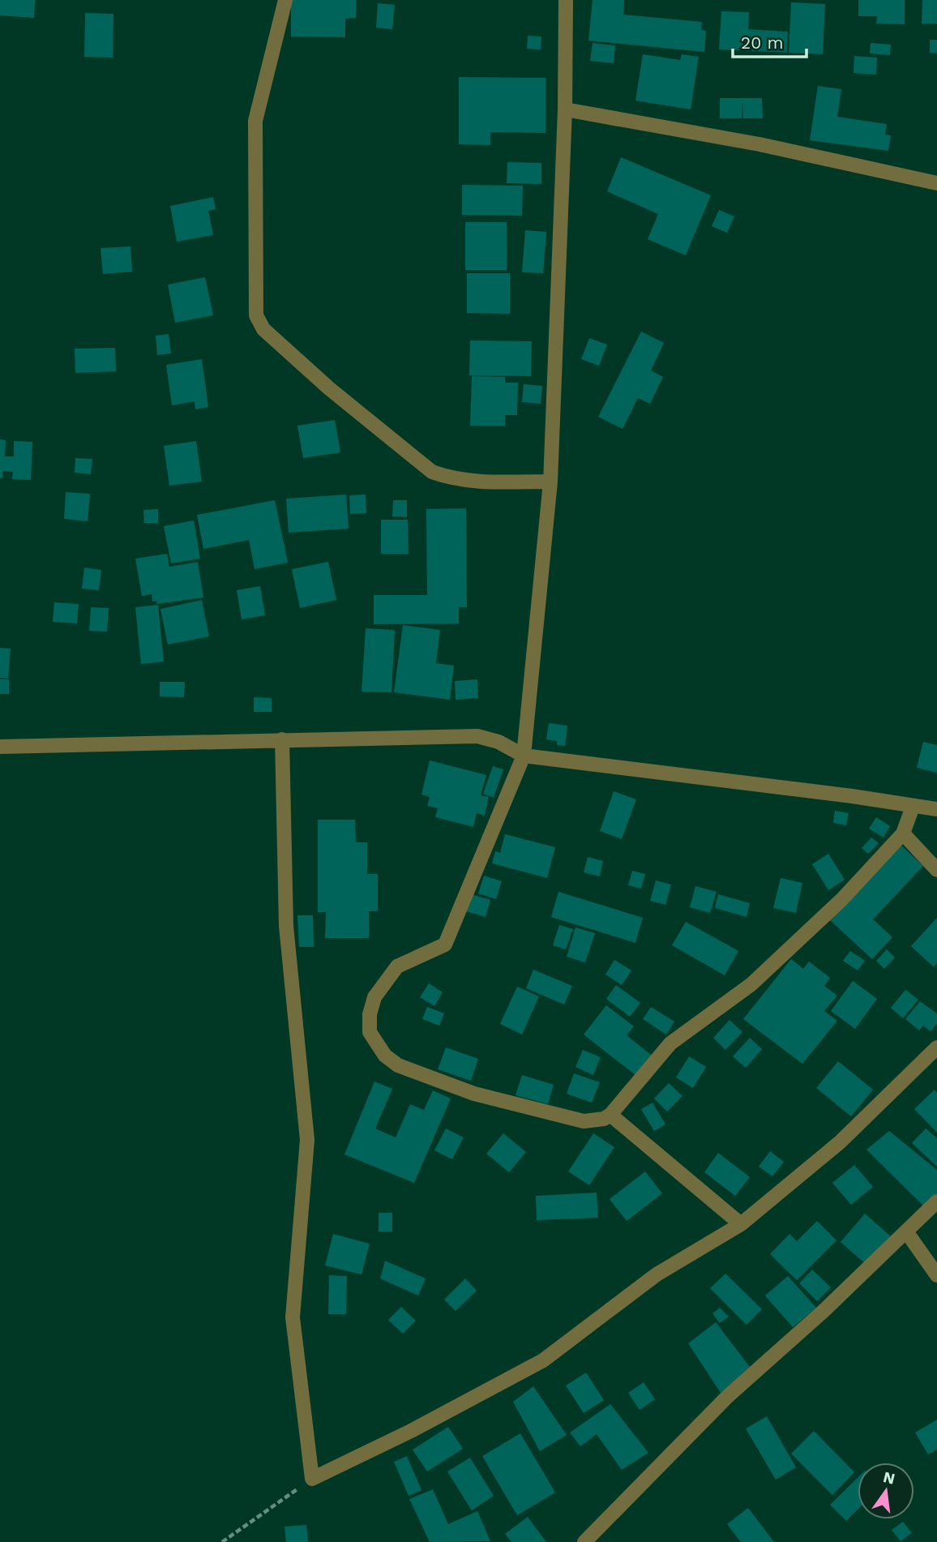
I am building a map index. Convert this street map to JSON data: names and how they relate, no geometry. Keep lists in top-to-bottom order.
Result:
{
  "scale_bar": "20 m",
  "north": "top"
}
